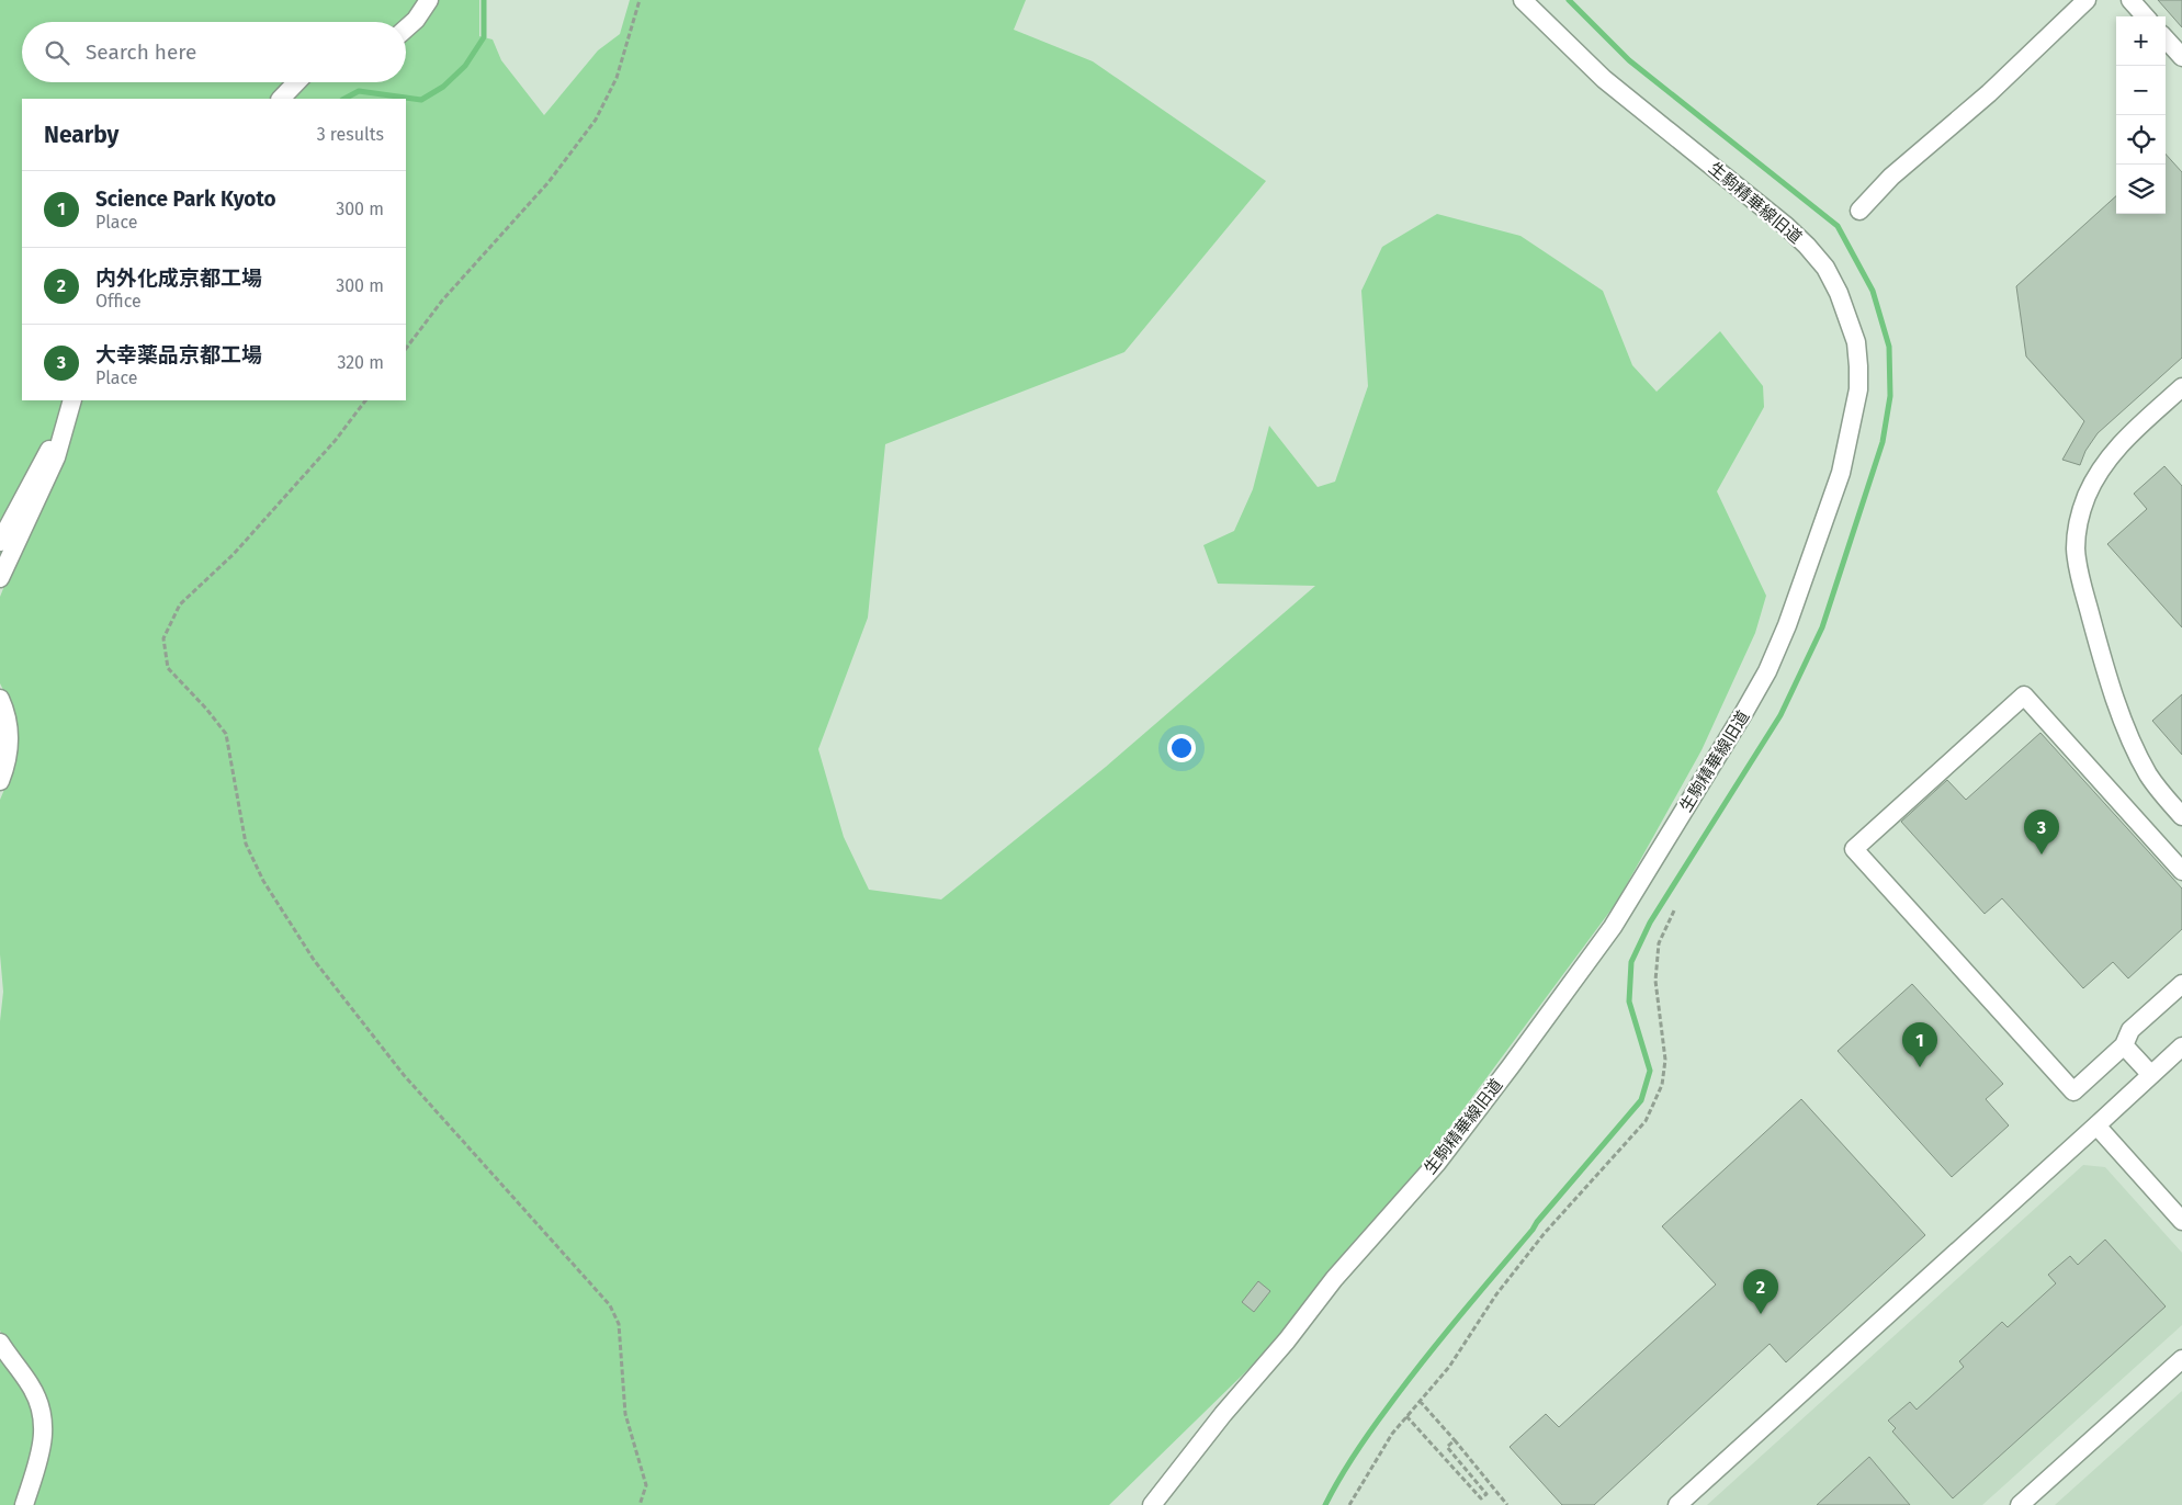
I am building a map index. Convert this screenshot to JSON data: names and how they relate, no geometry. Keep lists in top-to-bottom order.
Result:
{
  "streets": {
    "street": ["生駒精華線旧道"]
  },
  "page": {
    "map_buttons": ["+", "−"],
    "search": "Search here",
    "heading": ["Nearby", "3 results"],
    "list": [
      {
        "mark": "1",
        "name": "Science Park Kyoto",
        "note": "Place",
        "value": "300 m"
      },
      {
        "mark": "2",
        "name": "内外化成京都工場",
        "note": "Office",
        "value": "300 m"
      },
      {
        "mark": "3",
        "name": "大幸薬品京都工場",
        "note": "Place",
        "value": "320 m"
      }
    ],
    "pins": ["3", "1", "2"]
  }
}
